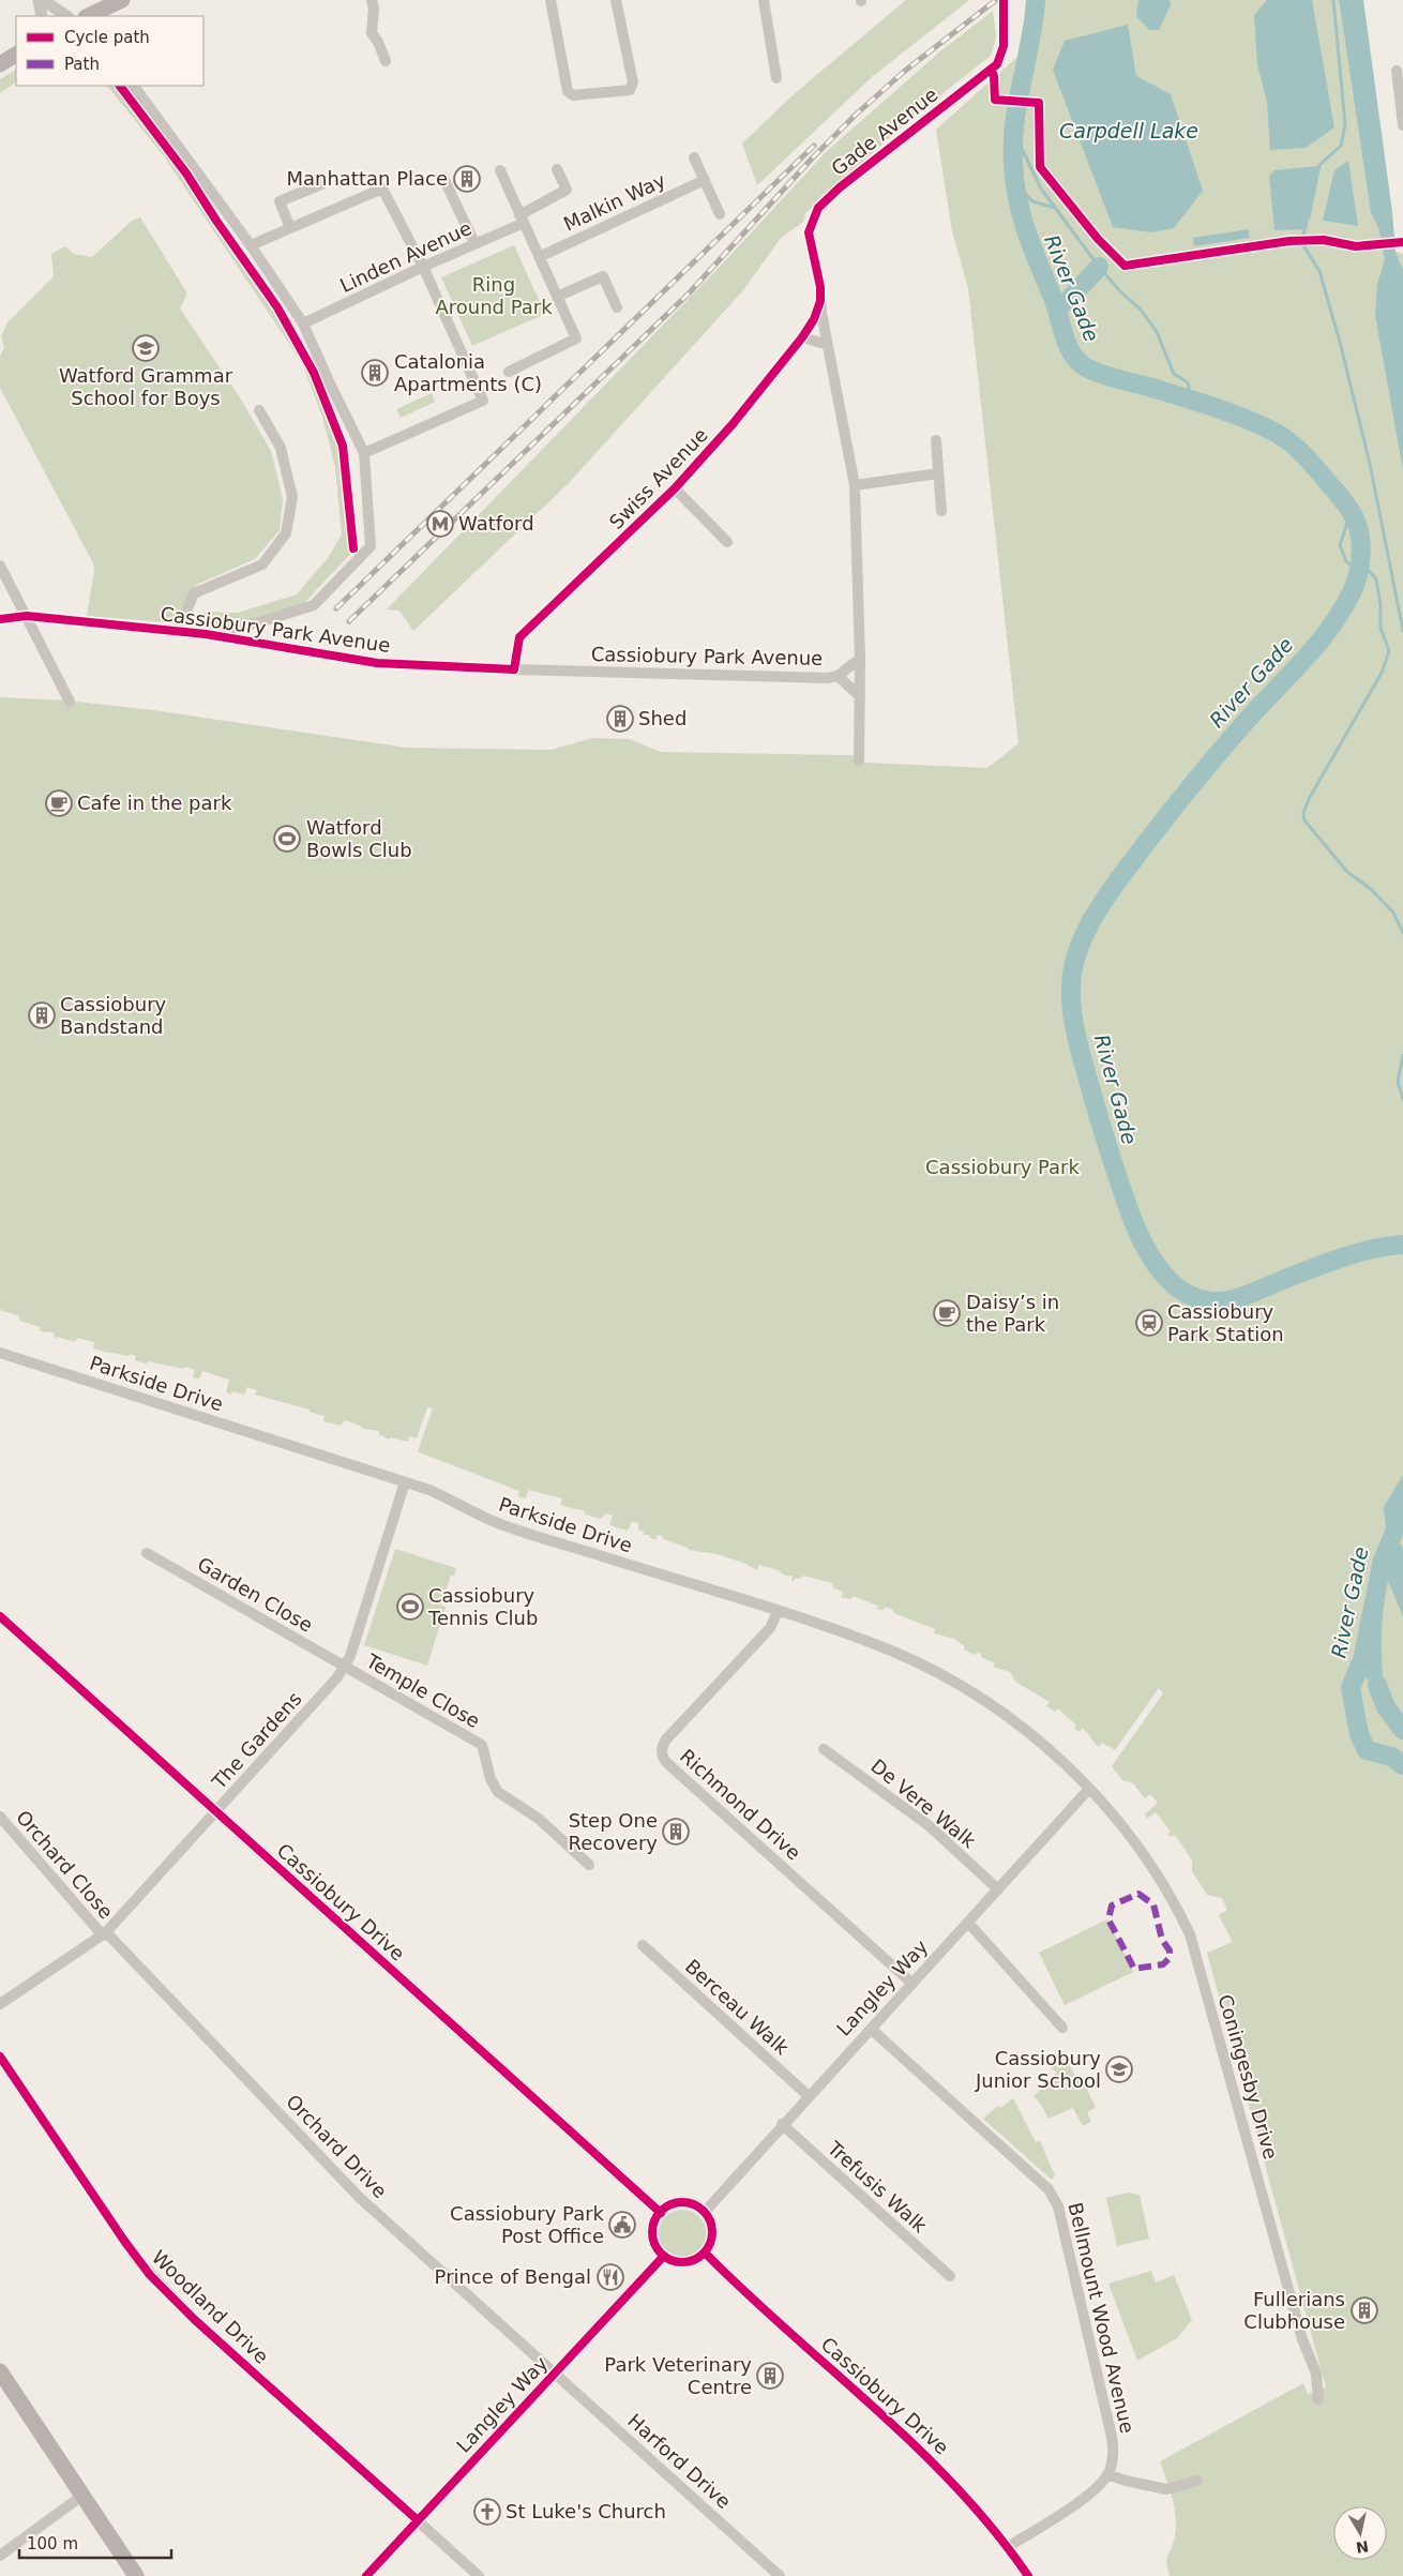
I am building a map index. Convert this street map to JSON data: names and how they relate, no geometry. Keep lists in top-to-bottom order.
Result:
{
  "streets": {
    "street": [
      "Gade Avenue",
      "Malkin Way",
      "Linden Avenue",
      "Swiss Avenue",
      "Cassiobury Park Avenue",
      "Parkside Drive",
      "Garden Close",
      "Temple Close",
      "The Gardens",
      "De Vere Walk",
      "Richmond Drive",
      "Orchard Close",
      "Cassiobury Drive",
      "Langley Way",
      "Berceau Walk",
      "Coningesby Drive",
      "Orchard Drive",
      "Trefusis Walk",
      "Woodland Drive",
      "Bellmount Wood Avenue",
      "Harford Drive"
    ]
  },
  "crossings": [
    ["Gade Avenue", "Swiss Avenue"],
    ["Gade Avenue", "Cassiobury Park Avenue"],
    ["Swiss Avenue", "Cassiobury Park Avenue"],
    ["Parkside Drive", "The Gardens"],
    ["Parkside Drive", "Richmond Drive"],
    ["Parkside Drive", "Langley Way"],
    ["Parkside Drive", "Coningesby Drive"],
    ["Garden Close", "Temple Close"],
    ["Garden Close", "The Gardens"],
    ["Temple Close", "The Gardens"],
    ["The Gardens", "Orchard Close"],
    ["The Gardens", "Cassiobury Drive"],
    ["The Gardens", "Orchard Drive"],
    ["De Vere Walk", "Langley Way"],
    ["Richmond Drive", "Langley Way"],
    ["Orchard Close", "Orchard Drive"],
    ["Cassiobury Drive", "Langley Way"],
    ["Langley Way", "Berceau Walk"],
    ["Langley Way", "Coningesby Drive"],
    ["Langley Way", "Orchard Drive"],
    ["Langley Way", "Trefusis Walk"],
    ["Langley Way", "Woodland Drive"],
    ["Langley Way", "Bellmount Wood Avenue"],
    ["Langley Way", "Harford Drive"],
    ["Orchard Drive", "Harford Drive"]
  ],
  "water": ["Carpdell Lake", "River Gade"],
  "parks": ["Ring Around Park", "Cassiobury Park"],
  "places": {
    "building": [
      "Manhattan Place",
      "Catalonia Apartments (C)",
      "Shed",
      "Cassiobury Bandstand",
      "Step One Recovery",
      "Fullerians Clubhouse",
      "Park Veterinary Centre"
    ],
    "school or university": ["Watford Grammar School for Boys", "Cassiobury Junior School"],
    "metro station": ["Watford"],
    "cafe": ["Cafe in the park", "Daisy’s in the Park"],
    "sports": ["Watford Bowls Club", "Cassiobury Tennis Club"],
    "station": ["Cassiobury Park Station"],
    "public building": ["Cassiobury Park Post Office"],
    "restaurant": ["Prince of Bengal"],
    "church": ["St Luke's Church"]
  },
  "legend": ["Cycle path", "Path"],
  "scale_bar": "100 m",
  "north": "bottom"
}
